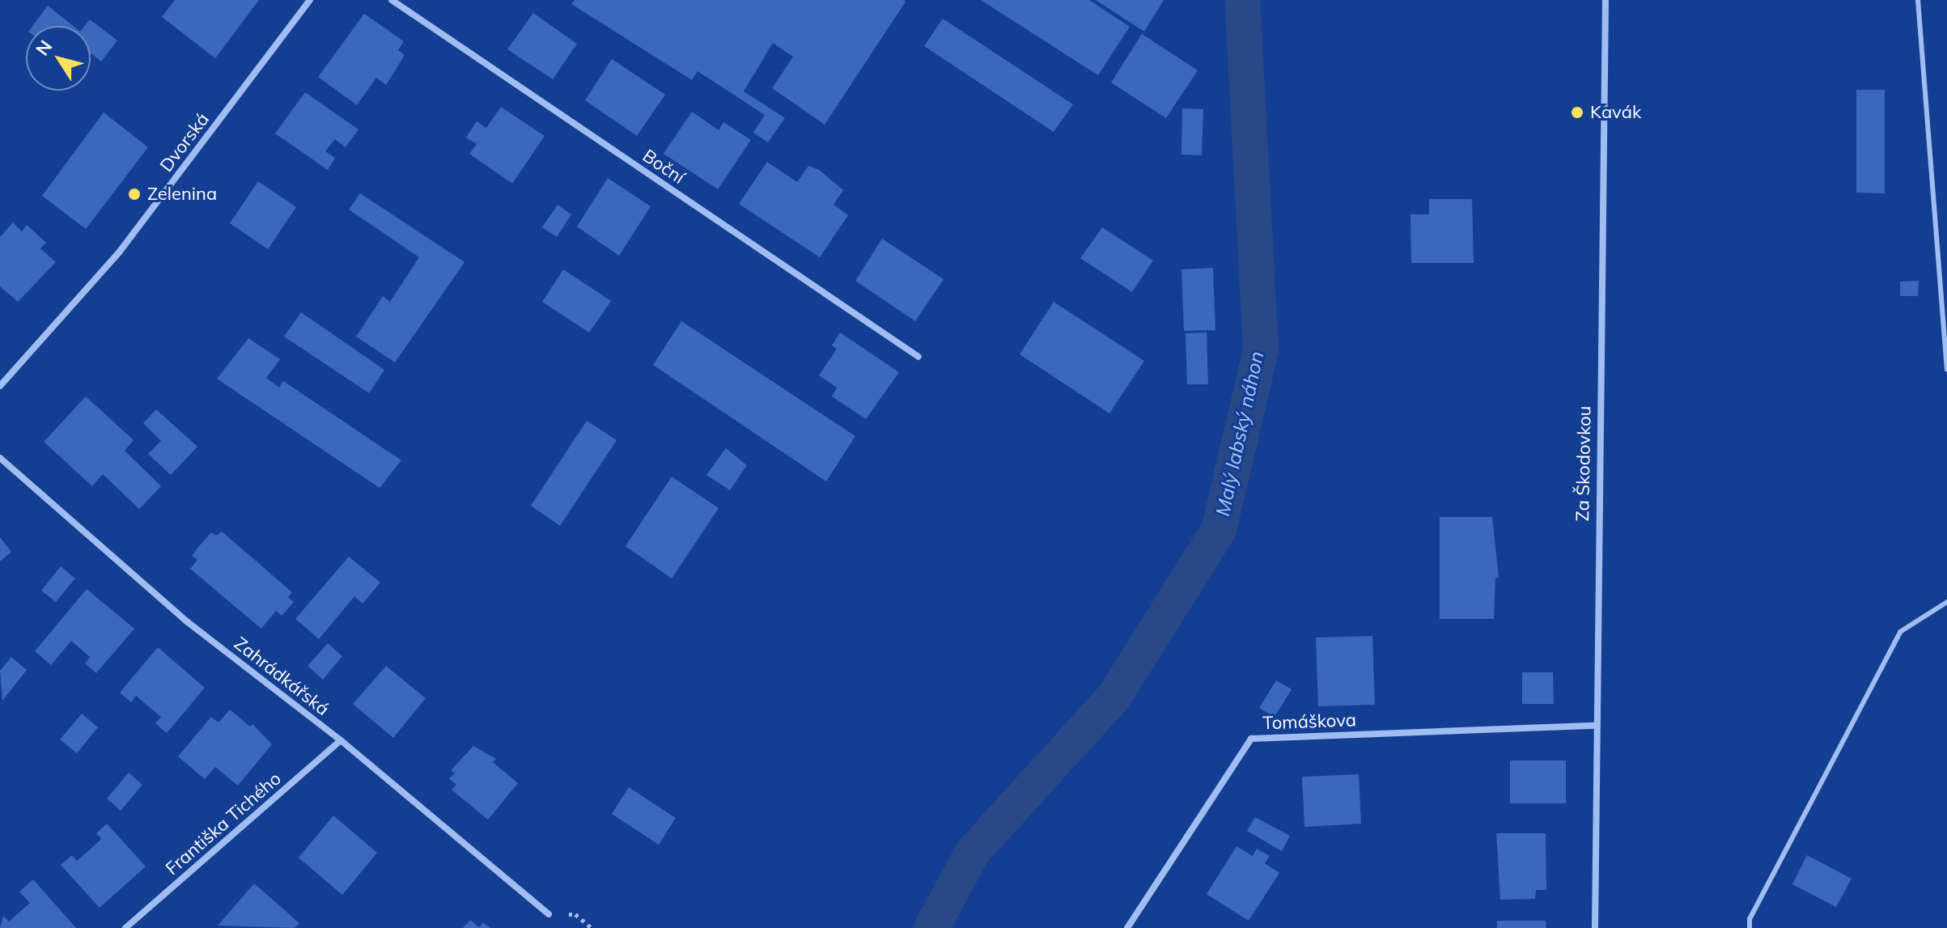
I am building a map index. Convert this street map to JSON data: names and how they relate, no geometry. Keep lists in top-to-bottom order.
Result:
{
  "streets": {
    "street": [
      "Dvorská",
      "Boční",
      "Za Škodovkou",
      "Zahrádkářská",
      "Tomáškova",
      "Františka Tichého"
    ]
  },
  "crossings": [
    ["Za Škodovkou", "Tomáškova"],
    ["Zahrádkářská", "Františka Tichého"]
  ],
  "water": ["Malý labský náhon"],
  "places": ["Kavák", "Zelenina"],
  "north": "top left"
}
